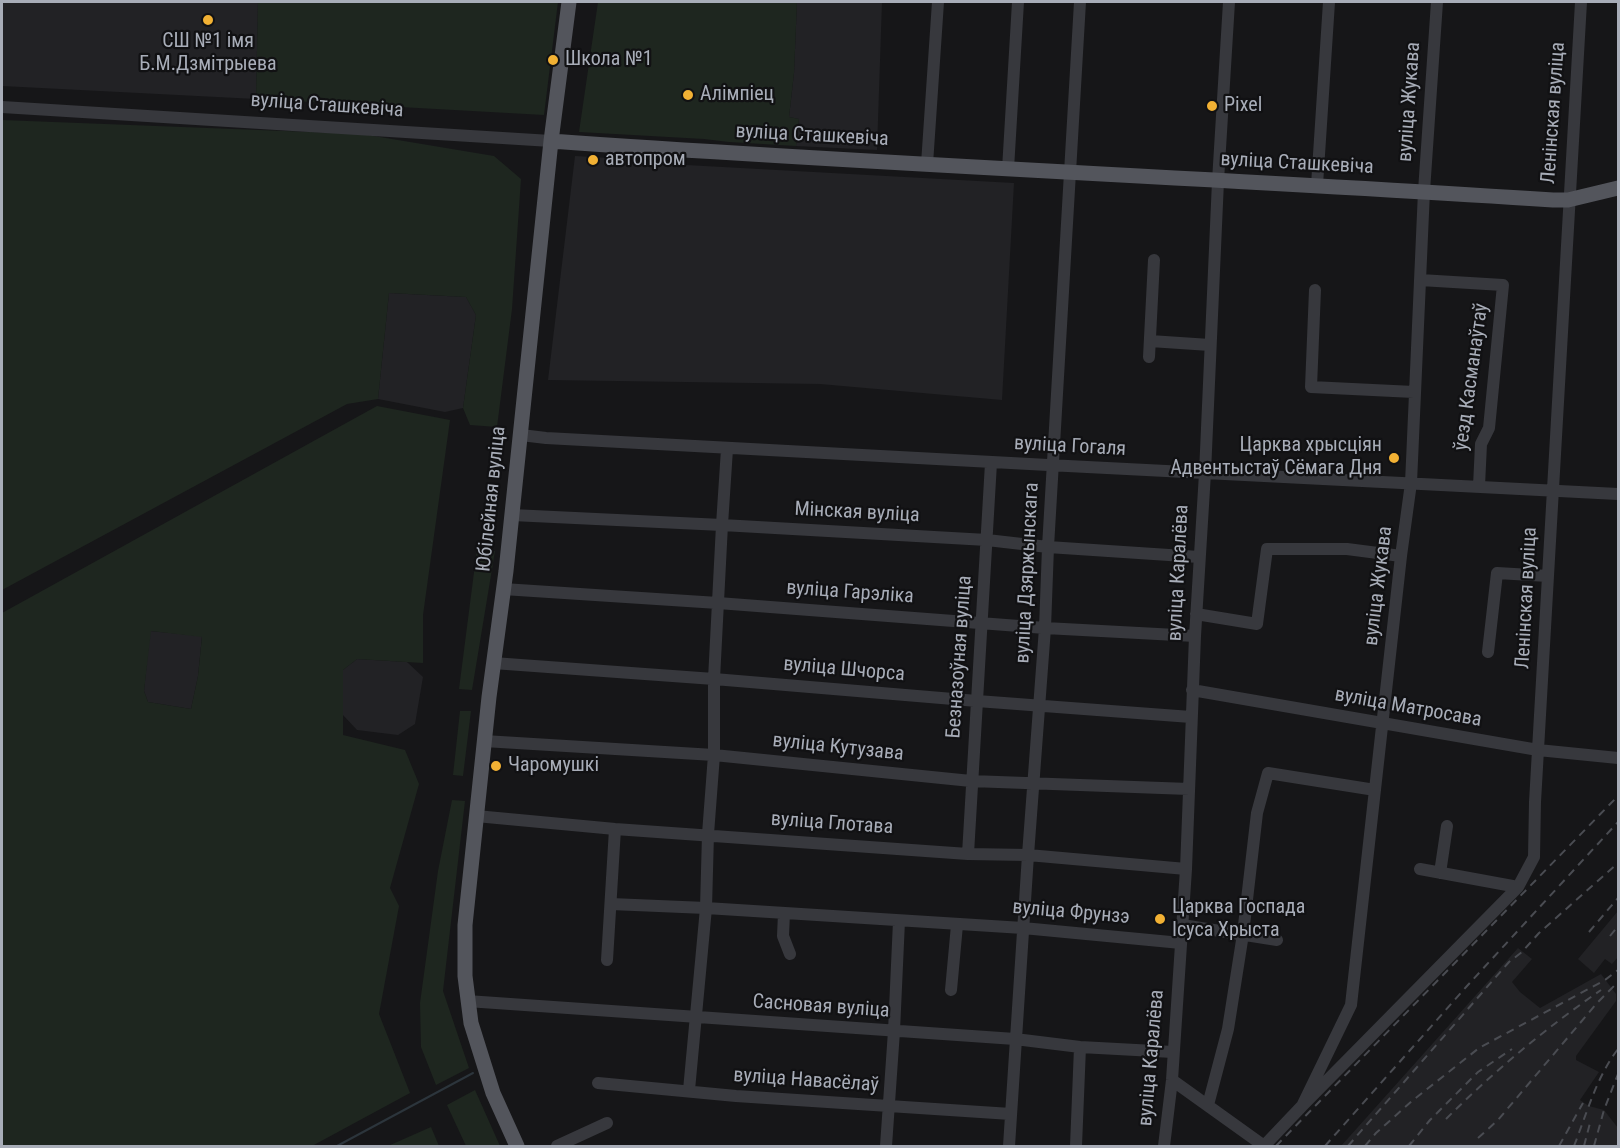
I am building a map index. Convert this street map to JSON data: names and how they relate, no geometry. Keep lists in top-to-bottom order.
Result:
{
  "streets": {
    "main road": ["вуліца Сташкевіча", "Юбілейная вуліца"],
    "street": [
      "вуліца Жукава",
      "Ленінская вуліца",
      "ўезд Касманаўтаў",
      "вуліца Гогаля",
      "Мінская вуліца",
      "вуліца Дзяржынскага",
      "вуліца Каралёва",
      "вуліца Гарэліка",
      "Безназоўная вуліца",
      "вуліца Шчорса",
      "вуліца Матросава",
      "вуліца Кутузава",
      "вуліца Глотава",
      "вуліца Фрунзэ",
      "Сасновая вуліца",
      "вуліца Навасёлаў"
    ]
  },
  "crossings": [
    ["вуліца Жукава", "вуліца Сташкевіча"],
    ["вуліца Жукава", "Ленінская вуліца"],
    ["вуліца Жукава", "ўезд Касманаўтаў"],
    ["вуліца Жукава", "вуліца Гогаля"],
    ["вуліца Жукава", "вуліца Матросава"],
    ["вуліца Сташкевіча", "Ленінская вуліца"],
    ["вуліца Сташкевіча", "Юбілейная вуліца"],
    ["вуліца Сташкевіча", "вуліца Дзяржынскага"],
    ["вуліца Сташкевіча", "вуліца Каралёва"],
    ["Ленінская вуліца", "вуліца Гогаля"],
    ["Ленінская вуліца", "вуліца Матросава"],
    ["ўезд Касманаўтаў", "вуліца Гогаля"],
    ["вуліца Гогаля", "Юбілейная вуліца"],
    ["вуліца Гогаля", "вуліца Дзяржынскага"],
    ["вуліца Гогаля", "вуліца Каралёва"],
    ["вуліца Гогаля", "Безназоўная вуліца"],
    ["Юбілейная вуліца", "Мінская вуліца"],
    ["Юбілейная вуліца", "вуліца Гарэліка"],
    ["Юбілейная вуліца", "вуліца Шчорса"],
    ["Юбілейная вуліца", "вуліца Кутузава"],
    ["Юбілейная вуліца", "вуліца Глотава"],
    ["Юбілейная вуліца", "Сасновая вуліца"],
    ["Мінская вуліца", "вуліца Дзяржынскага"],
    ["Мінская вуліца", "вуліца Каралёва"],
    ["Мінская вуліца", "Безназоўная вуліца"],
    ["вуліца Дзяржынскага", "вуліца Гарэліка"],
    ["вуліца Дзяржынскага", "вуліца Шчорса"],
    ["вуліца Дзяржынскага", "вуліца Кутузава"],
    ["вуліца Дзяржынскага", "вуліца Глотава"],
    ["вуліца Дзяржынскага", "вуліца Фрунзэ"],
    ["вуліца Дзяржынскага", "Сасновая вуліца"],
    ["вуліца Дзяржынскага", "вуліца Навасёлаў"],
    ["вуліца Каралёва", "вуліца Гарэліка"],
    ["вуліца Каралёва", "вуліца Шчорса"],
    ["вуліца Каралёва", "вуліца Матросава"],
    ["вуліца Каралёва", "вуліца Кутузава"],
    ["вуліца Каралёва", "вуліца Глотава"],
    ["вуліца Каралёва", "вуліца Фрунзэ"],
    ["вуліца Каралёва", "Сасновая вуліца"],
    ["вуліца Гарэліка", "Безназоўная вуліца"],
    ["Безназоўная вуліца", "вуліца Шчорса"],
    ["Безназоўная вуліца", "вуліца Кутузава"],
    ["Безназоўная вуліца", "вуліца Глотава"]
  ],
  "places": [
    "СШ №1 імя Б.М.Дзмітрыева",
    "Школа №1",
    "Алімпіец",
    "Pixel",
    "автопром",
    "Царква хрысціян Адвентыстаў Сёмага Дня",
    "Чаромушкі",
    "Царква Госпада Ісуса Хрыста"
  ]
}
